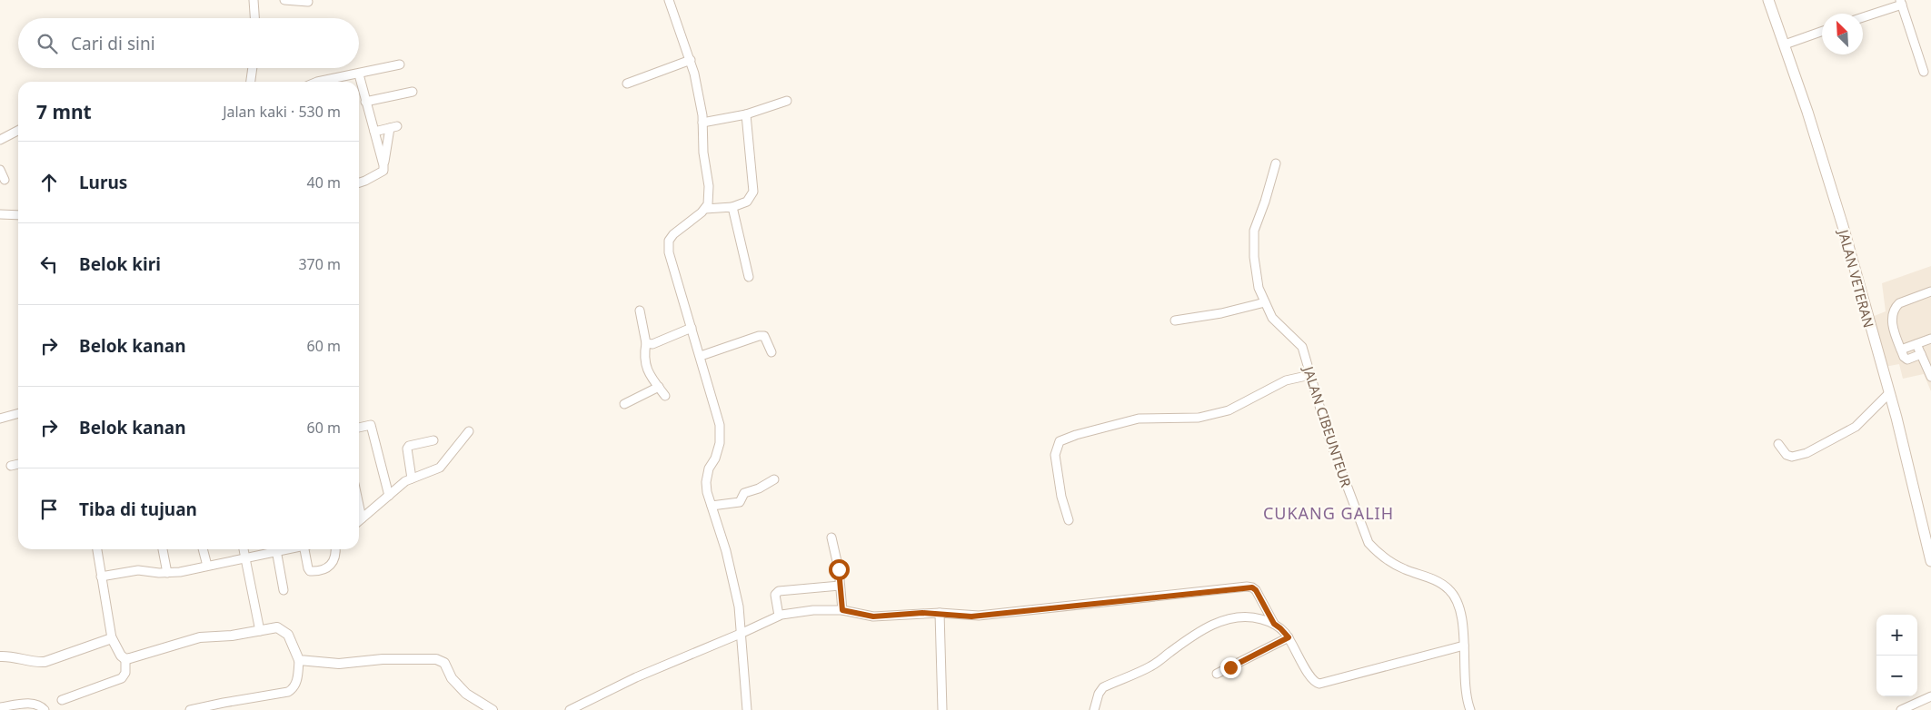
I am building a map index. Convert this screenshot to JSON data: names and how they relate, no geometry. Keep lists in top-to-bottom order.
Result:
{
  "streets": {
    "main road": ["JALAN VETERAN"],
    "street": ["JALAN CIBEUNTEUR"]
  },
  "districts": ["CUKANG GALIH"],
  "north": "top left",
  "page": {
    "search": "Cari di sini",
    "heading": ["7 mnt", "Jalan kaki · 530 m"],
    "list": [
      ["Lurus", "40 m"],
      ["Belok kiri", "370 m"],
      ["Belok kanan", "60 m"],
      ["Belok kanan", "60 m"],
      "Tiba di tujuan"
    ],
    "map_buttons": ["+", "−"]
  }
}
